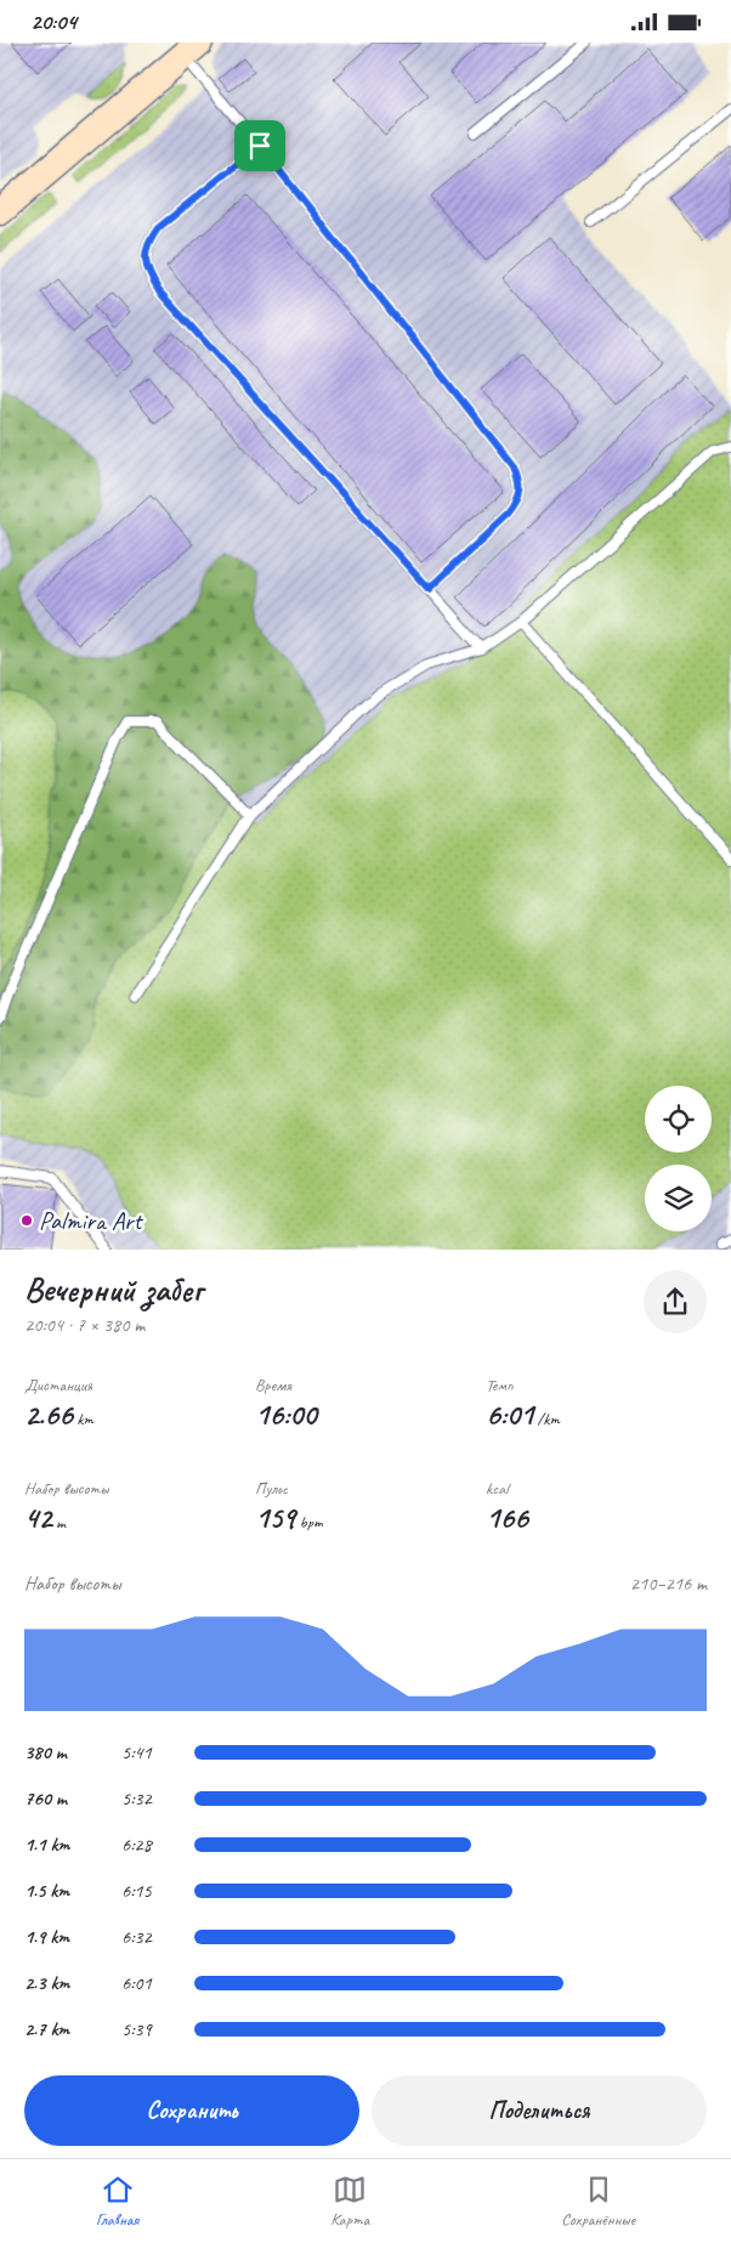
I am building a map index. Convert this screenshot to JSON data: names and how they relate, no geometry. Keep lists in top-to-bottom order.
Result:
{
  "places": ["Palmira Art"],
  "page": {
    "status": "20:04",
    "heading": ["Вечерний забег", "20:04 · 7 × 380 m"],
    "stats": [
      ["Дистанция", "2.66 km"],
      ["Время", "16:00"],
      ["Темп", "6:01 /km"],
      ["Набор высоты", "42 m"],
      ["Пульс", "159 bpm"],
      ["kcal", "166"]
    ],
    "chart": ["Набор высоты", "210–216 m"],
    "list": [
      {
        "name": "380 m",
        "note": "5:41"
      },
      {
        "name": "760 m",
        "note": "5:32"
      },
      {
        "name": "1.1 km",
        "note": "6:28"
      },
      {
        "name": "1.5 km",
        "note": "6:15"
      },
      {
        "name": "1.9 km",
        "note": "6:32"
      },
      {
        "name": "2.3 km",
        "note": "6:01"
      },
      {
        "name": "2.7 km",
        "note": "5:39"
      }
    ],
    "buttons": ["Сохранить", "Поделиться"],
    "tabs": ["Главная", "Карта", "Сохранённые"]
  }
}
